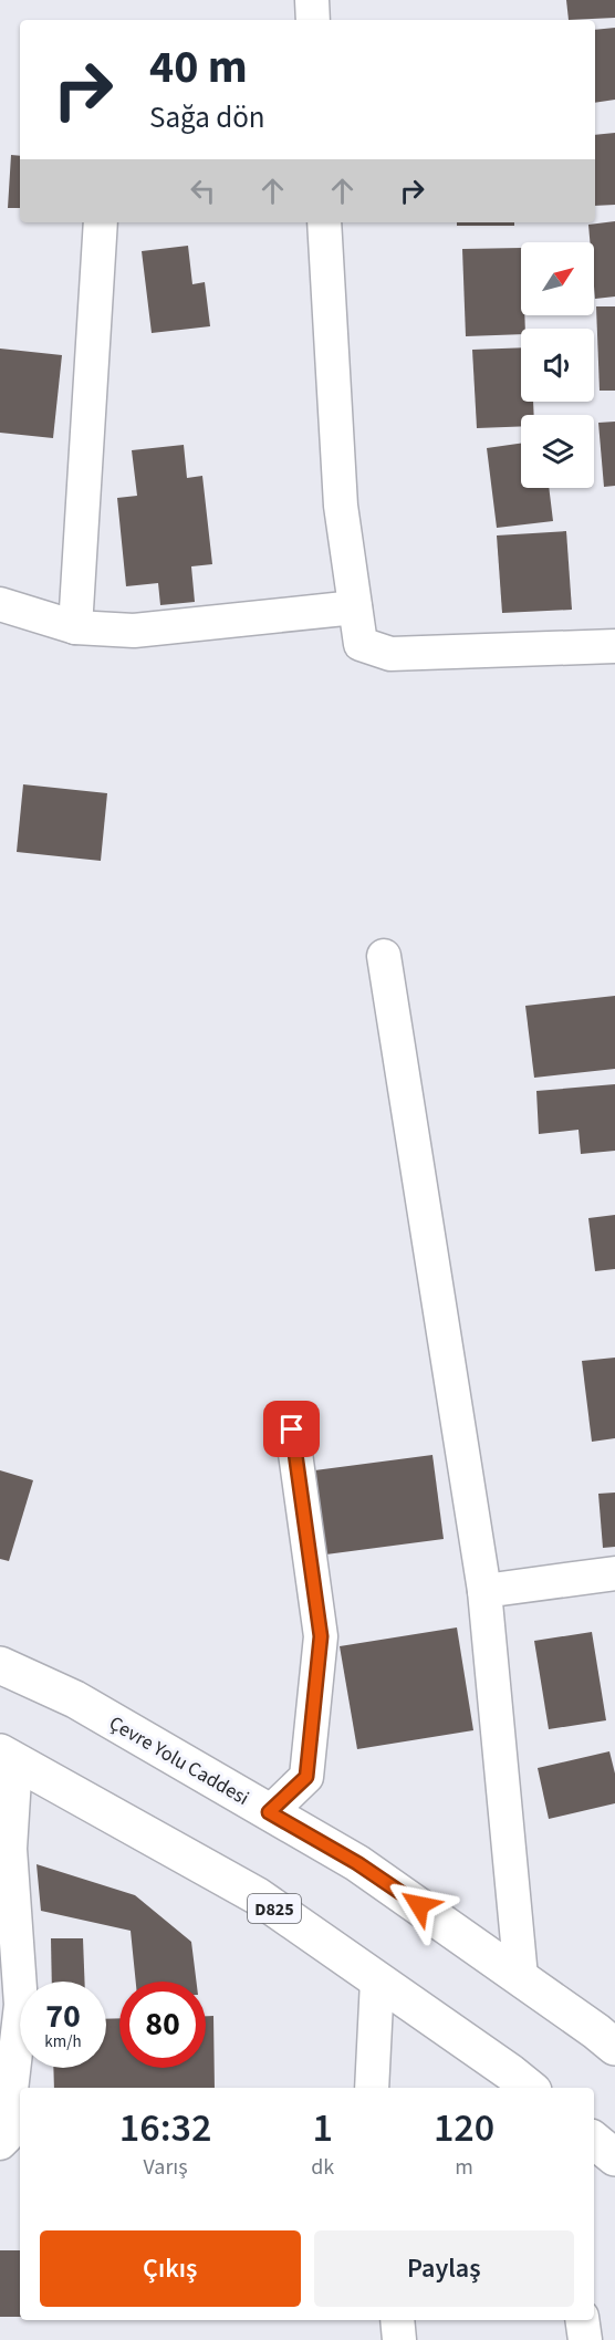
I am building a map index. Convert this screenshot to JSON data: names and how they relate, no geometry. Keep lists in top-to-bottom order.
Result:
{
  "streets": {
    "highway": ["Çevre Yolu Caddesi", "D825"]
  },
  "north": "top right",
  "page": {
    "turn": ["40 m", "Sağa dön"],
    "speed": "70 km/h",
    "limit": "80",
    "eta": [
      "16:32",
      "Varış",
      "1",
      "dk",
      "120",
      "m"
    ],
    "buttons": ["Çıkış", "Paylaş"]
  }
}
